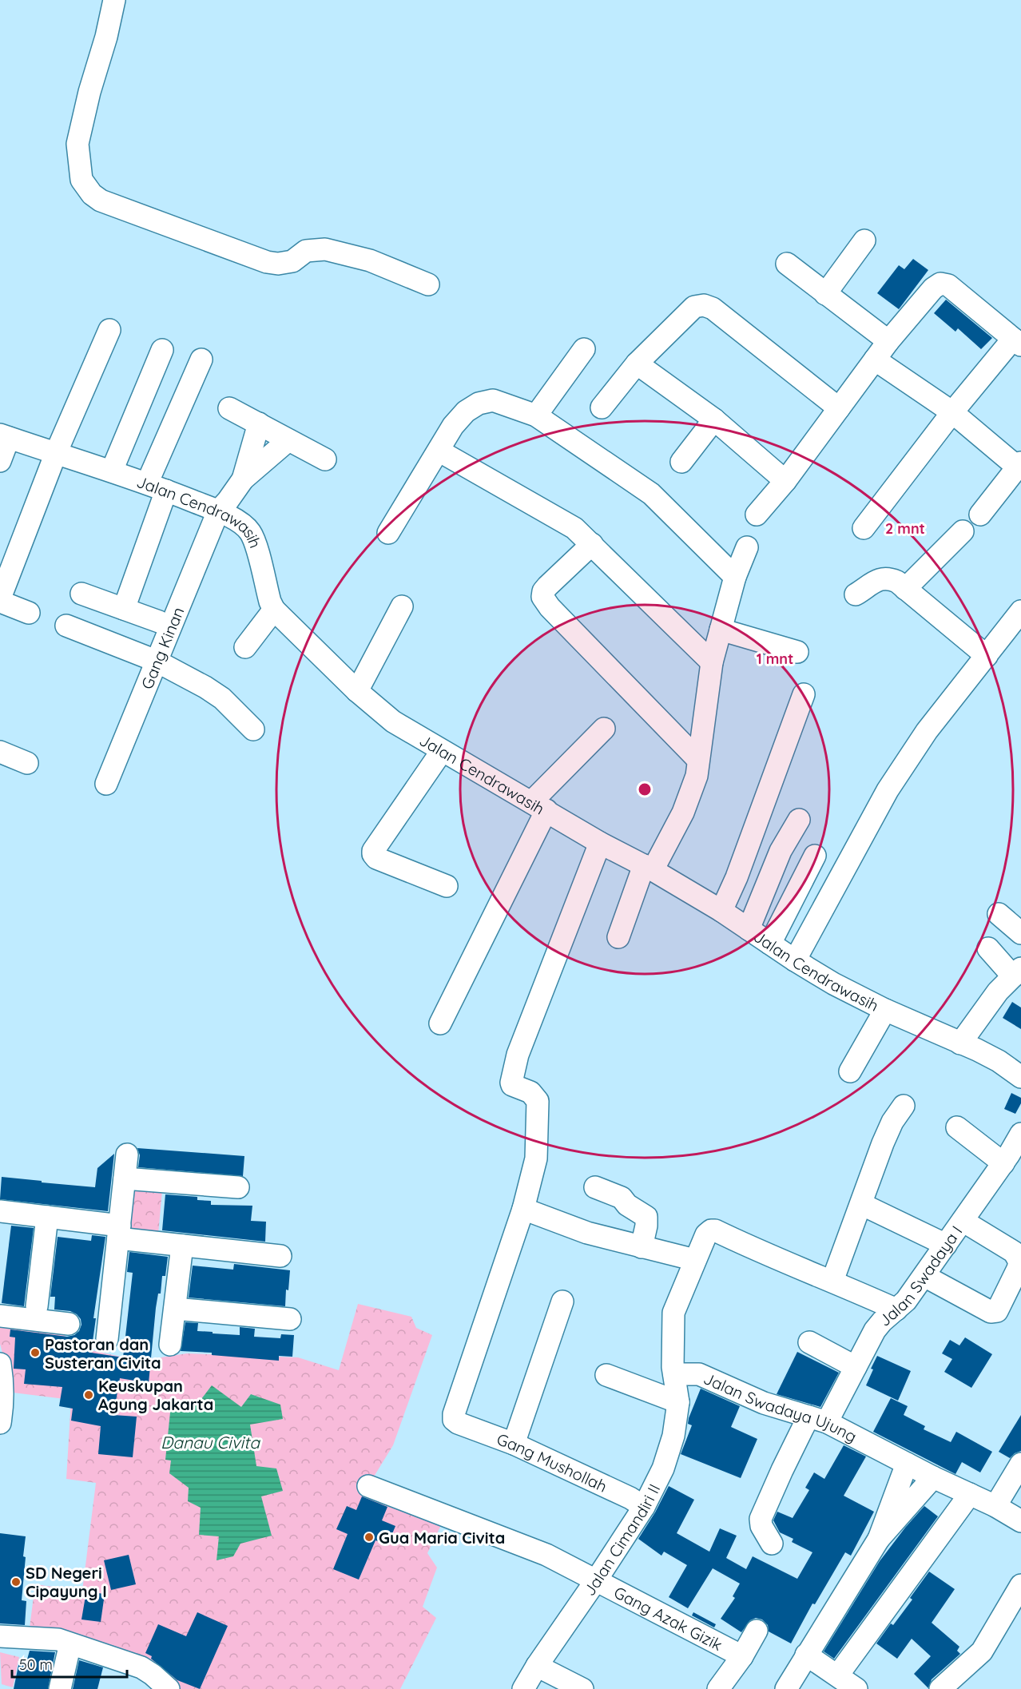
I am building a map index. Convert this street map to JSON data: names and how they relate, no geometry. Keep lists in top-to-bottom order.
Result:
{
  "streets": {
    "street": [
      "Jalan Cendrawasih",
      "Gang Kinan",
      "Jalan Swadaya I",
      "Jalan Swadaya Ujung",
      "Gang Mushollah",
      "Jalan Cimandiri II",
      "Gang Azak Gizik"
    ]
  },
  "crossings": [
    ["Jalan Cendrawasih", "Gang Kinan"],
    ["Jalan Swadaya I", "Jalan Swadaya Ujung"],
    ["Jalan Swadaya Ujung", "Jalan Cimandiri II"],
    ["Gang Mushollah", "Jalan Cimandiri II"],
    ["Jalan Cimandiri II", "Gang Azak Gizik"]
  ],
  "water": ["Danau Civita"],
  "places": [
    "Pastoran dan Susteran Civita",
    "Keuskupan Agung Jakarta",
    "Gua Maria Civita",
    "SD Negeri Cipayung I"
  ],
  "scale_bar": "50 m",
  "rings": ["2 mnt", "1 mnt"]
}
